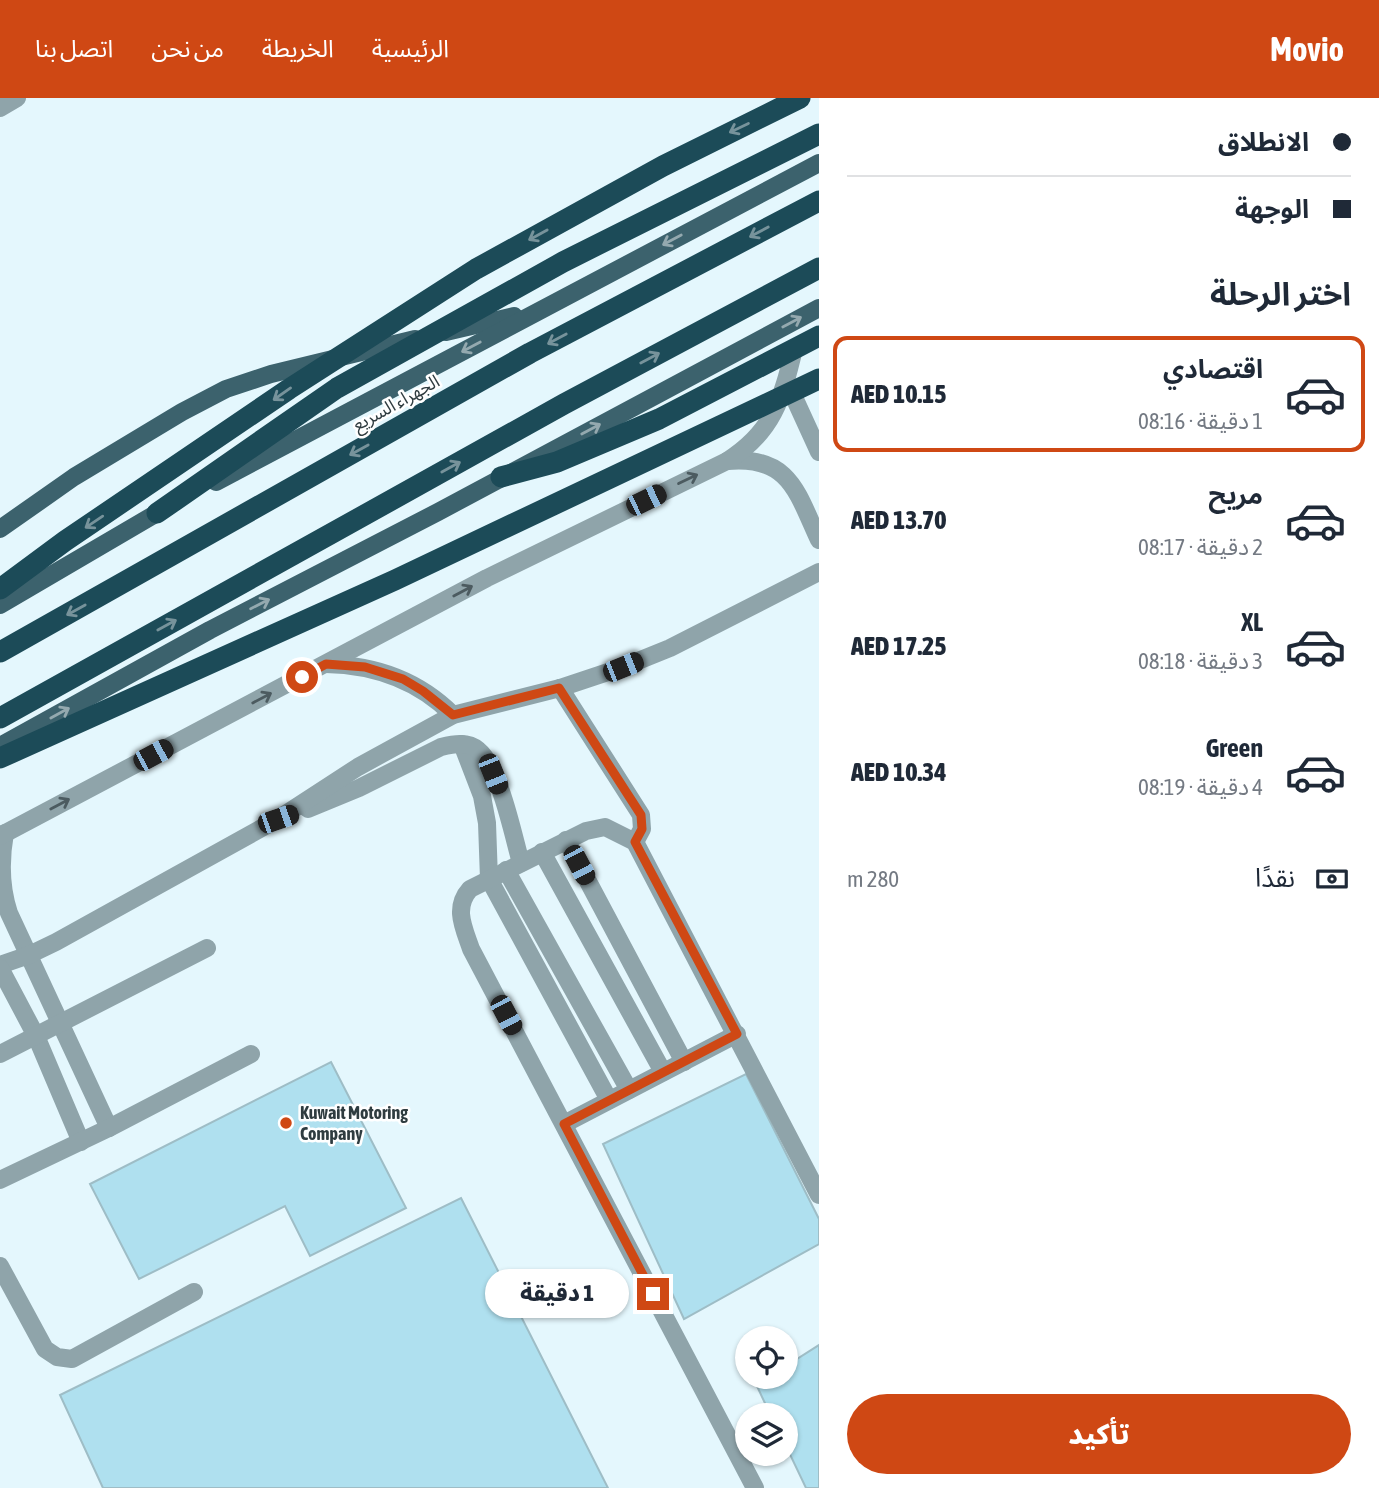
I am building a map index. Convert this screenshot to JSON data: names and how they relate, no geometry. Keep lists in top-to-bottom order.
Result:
{
  "streets": {
    "highway": ["الجهراء السريع"]
  },
  "places": ["Kuwait Motoring Company"],
  "page": {
    "header": "Movio",
    "nav": [
      "الرئيسية",
      "الخريطة",
      "من نحن",
      "اتصل بنا"
    ],
    "banner": ["الانطلاق", "الوجهة"],
    "heading": "اختر الرحلة",
    "list": [
      {
        "name": "اقتصادي",
        "note": "1 دقيقة · 08:16",
        "value": "AED 10.15"
      },
      {
        "name": "مريح",
        "note": "2 دقيقة · 08:17",
        "value": "AED 13.70"
      },
      {
        "name": "XL",
        "note": "3 دقيقة · 08:18",
        "value": "AED 17.25"
      },
      {
        "name": "Green",
        "note": "4 دقيقة · 08:19",
        "value": "AED 10.34"
      }
    ],
    "pay": ["نقدًا", "280 m"],
    "bubble": "1 دقيقة",
    "buttons": "تأكيد"
  }
}
